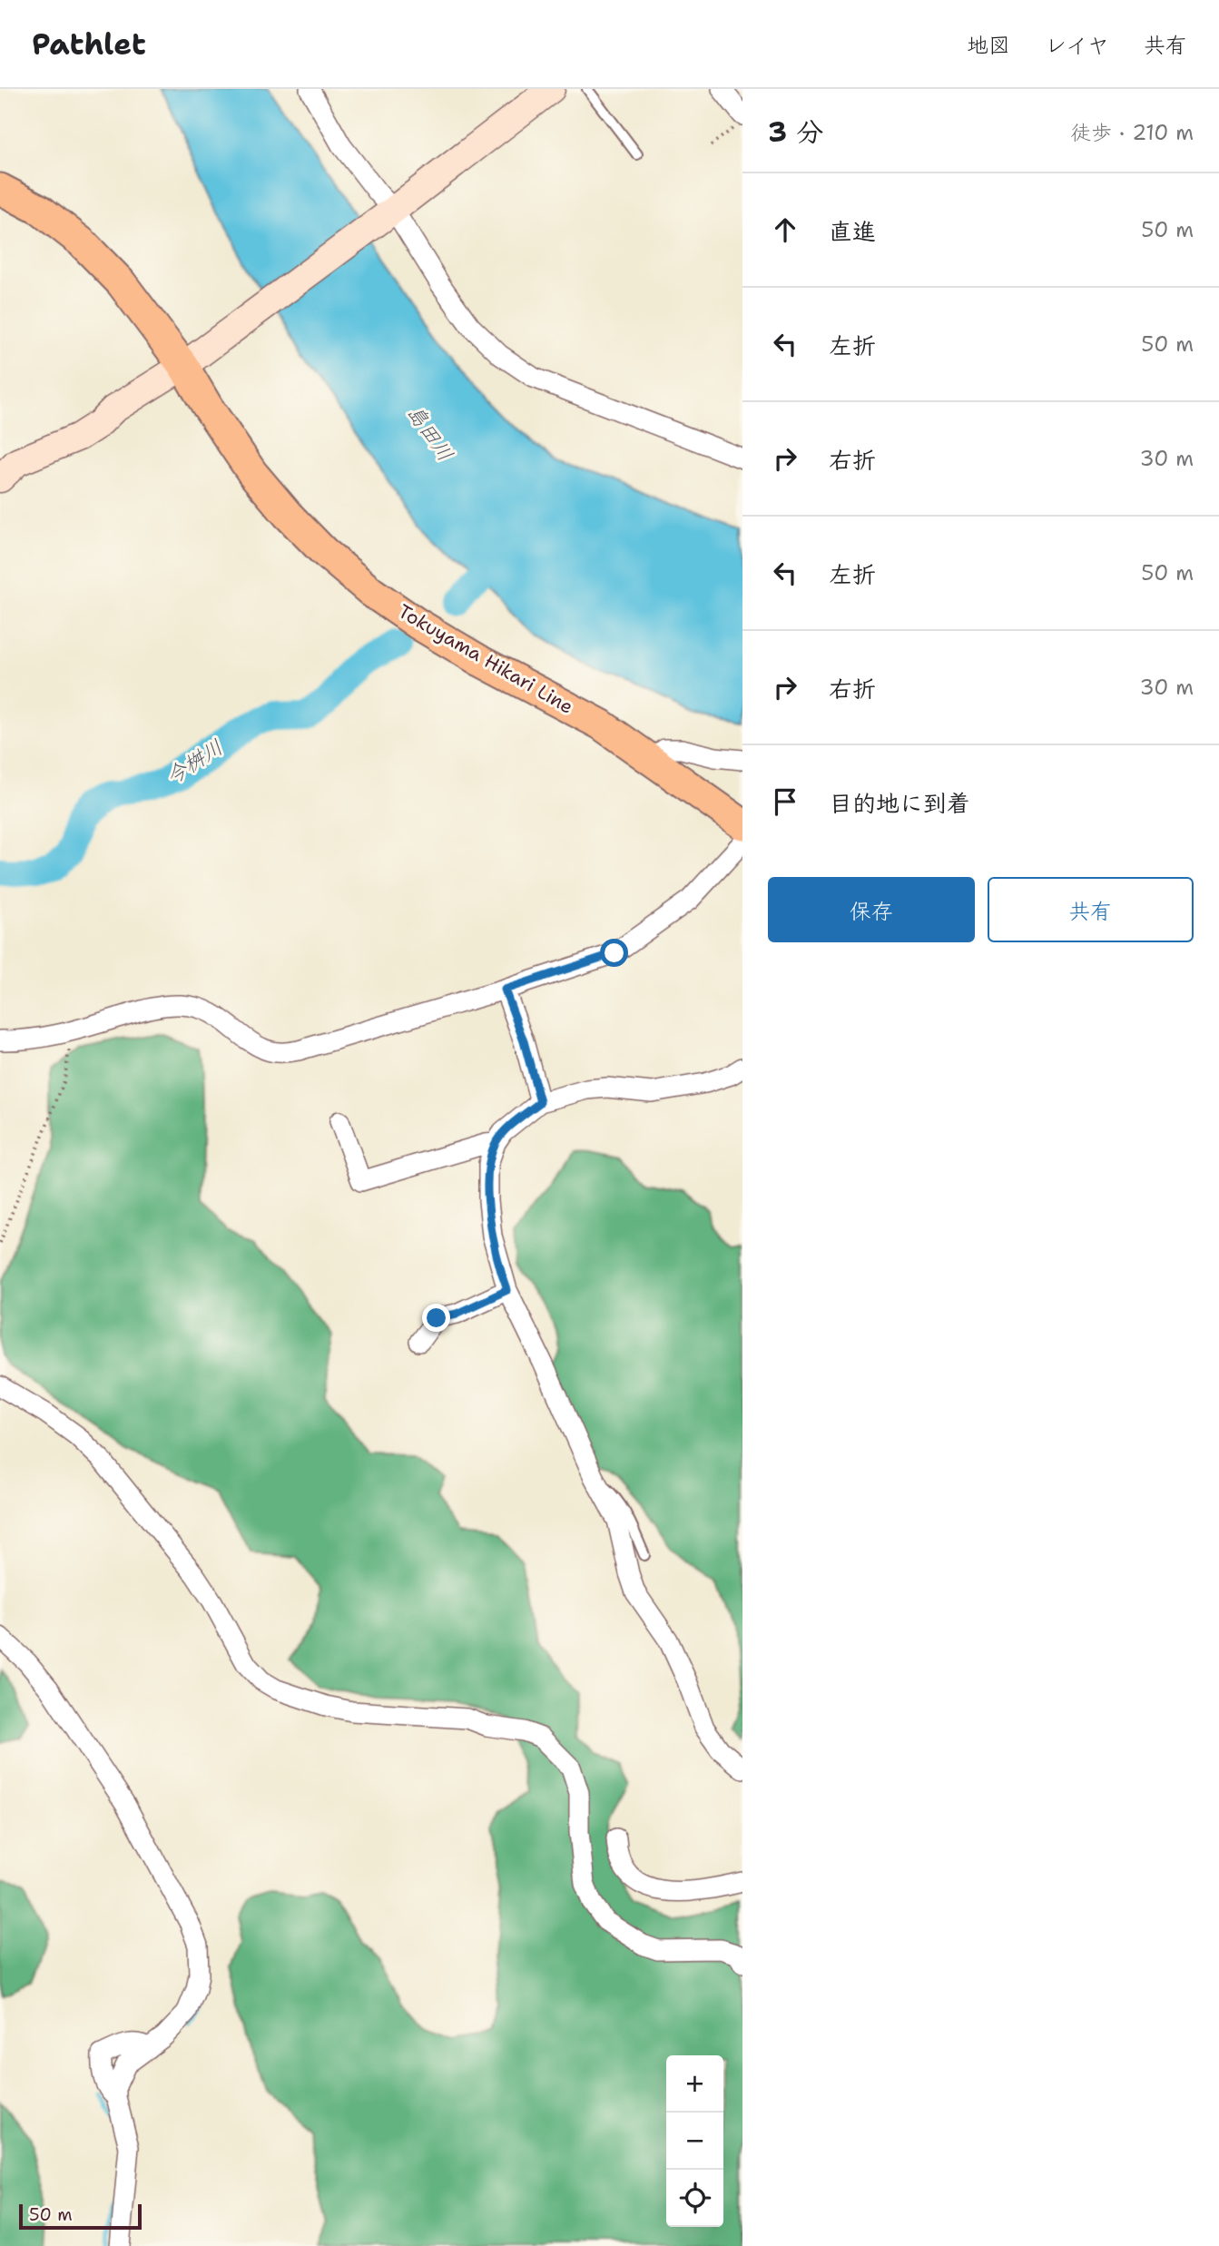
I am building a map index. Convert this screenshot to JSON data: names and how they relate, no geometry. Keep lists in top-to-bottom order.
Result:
{
  "streets": {
    "main road": ["Tokuyama Hikari Line"]
  },
  "water": ["島田川", "今桝川"],
  "scale_bar": "50 m",
  "page": {
    "header": "Pathlet",
    "nav": ["地図", "レイヤ", "共有"],
    "heading": ["3 分", "徒歩 · 210 m"],
    "list": [
      ["直進", "50 m"],
      ["左折", "50 m"],
      ["右折", "30 m"],
      ["左折", "50 m"],
      ["右折", "30 m"],
      "目的地に到着"
    ],
    "buttons": ["保存", "共有"],
    "map_buttons": ["+", "−"],
    "scale": "50 m"
  }
}
